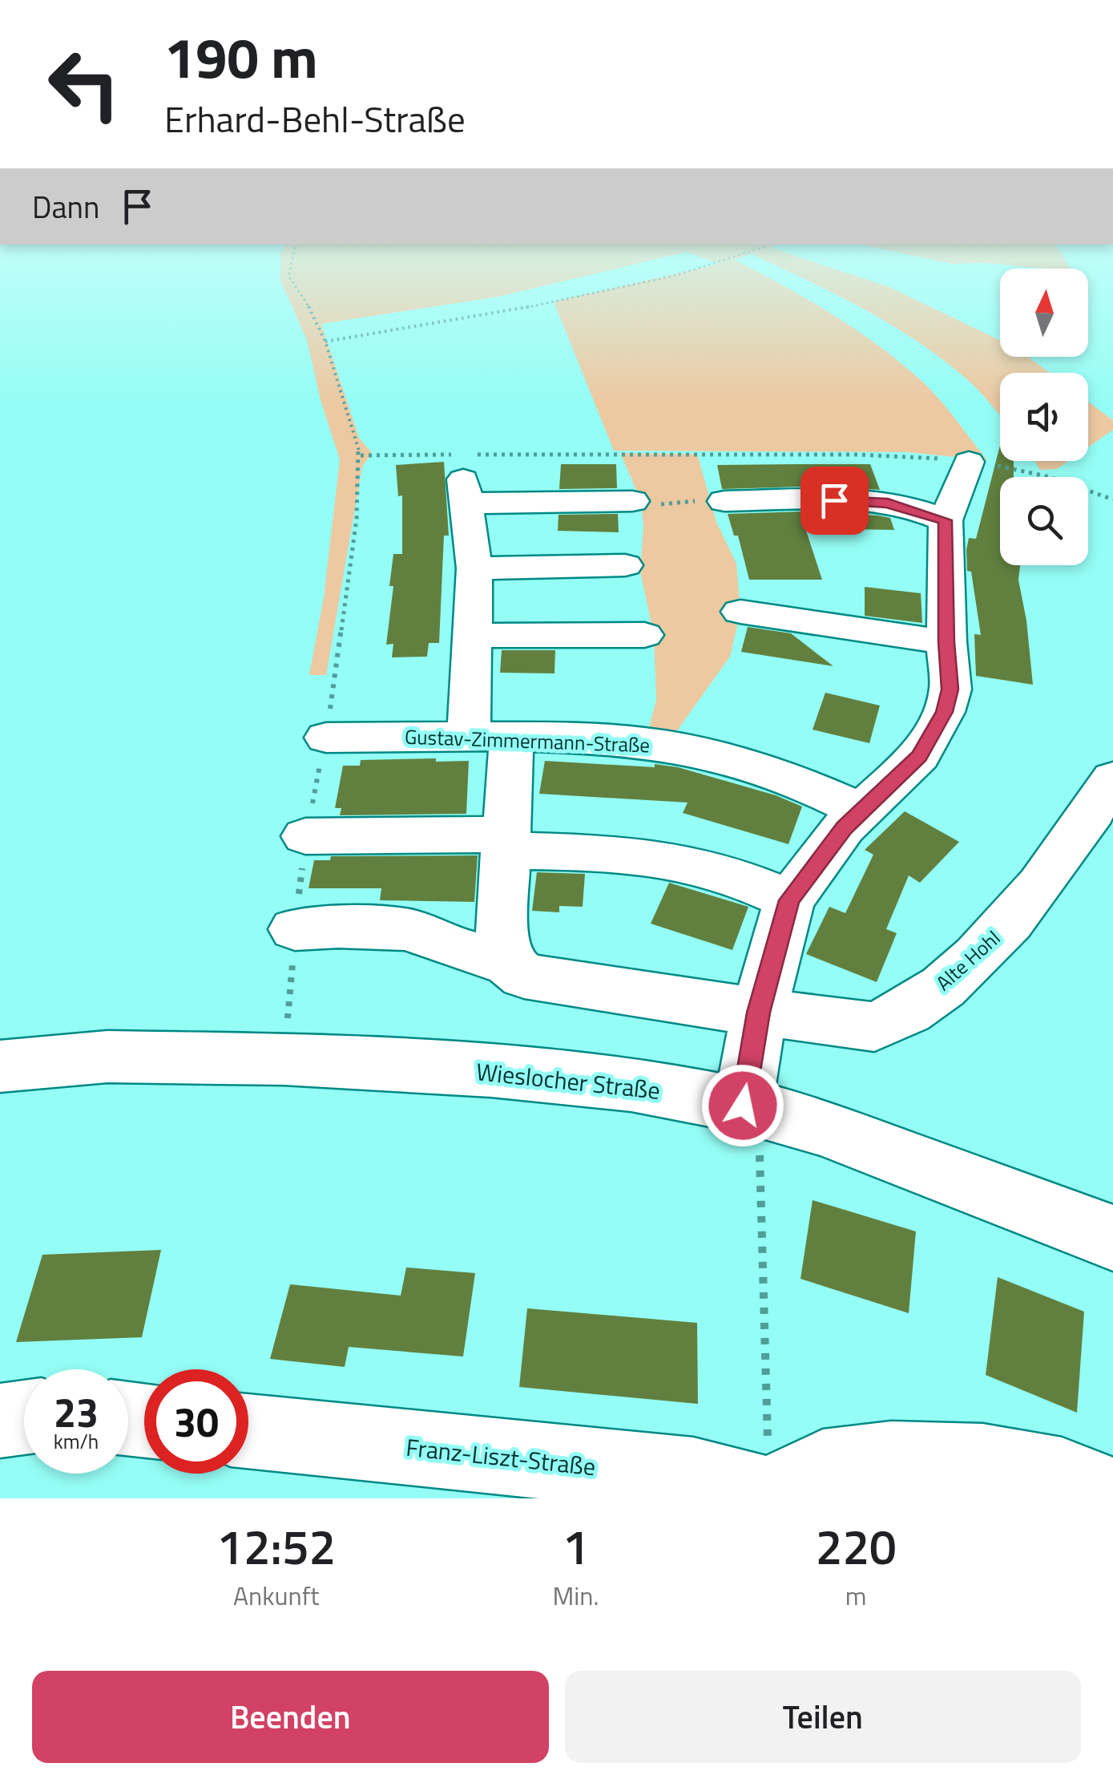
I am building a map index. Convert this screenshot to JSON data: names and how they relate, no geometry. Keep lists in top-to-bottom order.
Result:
{
  "streets": {
    "street": [
      "Gustav-Zimmermann-Straße",
      "Alte Hohl",
      "Wieslocher Straße",
      "Franz-Liszt-Straße"
    ]
  },
  "north": "top",
  "page": {
    "turn": ["190 m", "Erhard-Behl-Straße"],
    "then": "Dann",
    "speed": "23 km/h",
    "limit": "30",
    "eta": [
      "12:52",
      "Ankunft",
      "1",
      "Min.",
      "220",
      "m"
    ],
    "buttons": ["Beenden", "Teilen"]
  }
}
